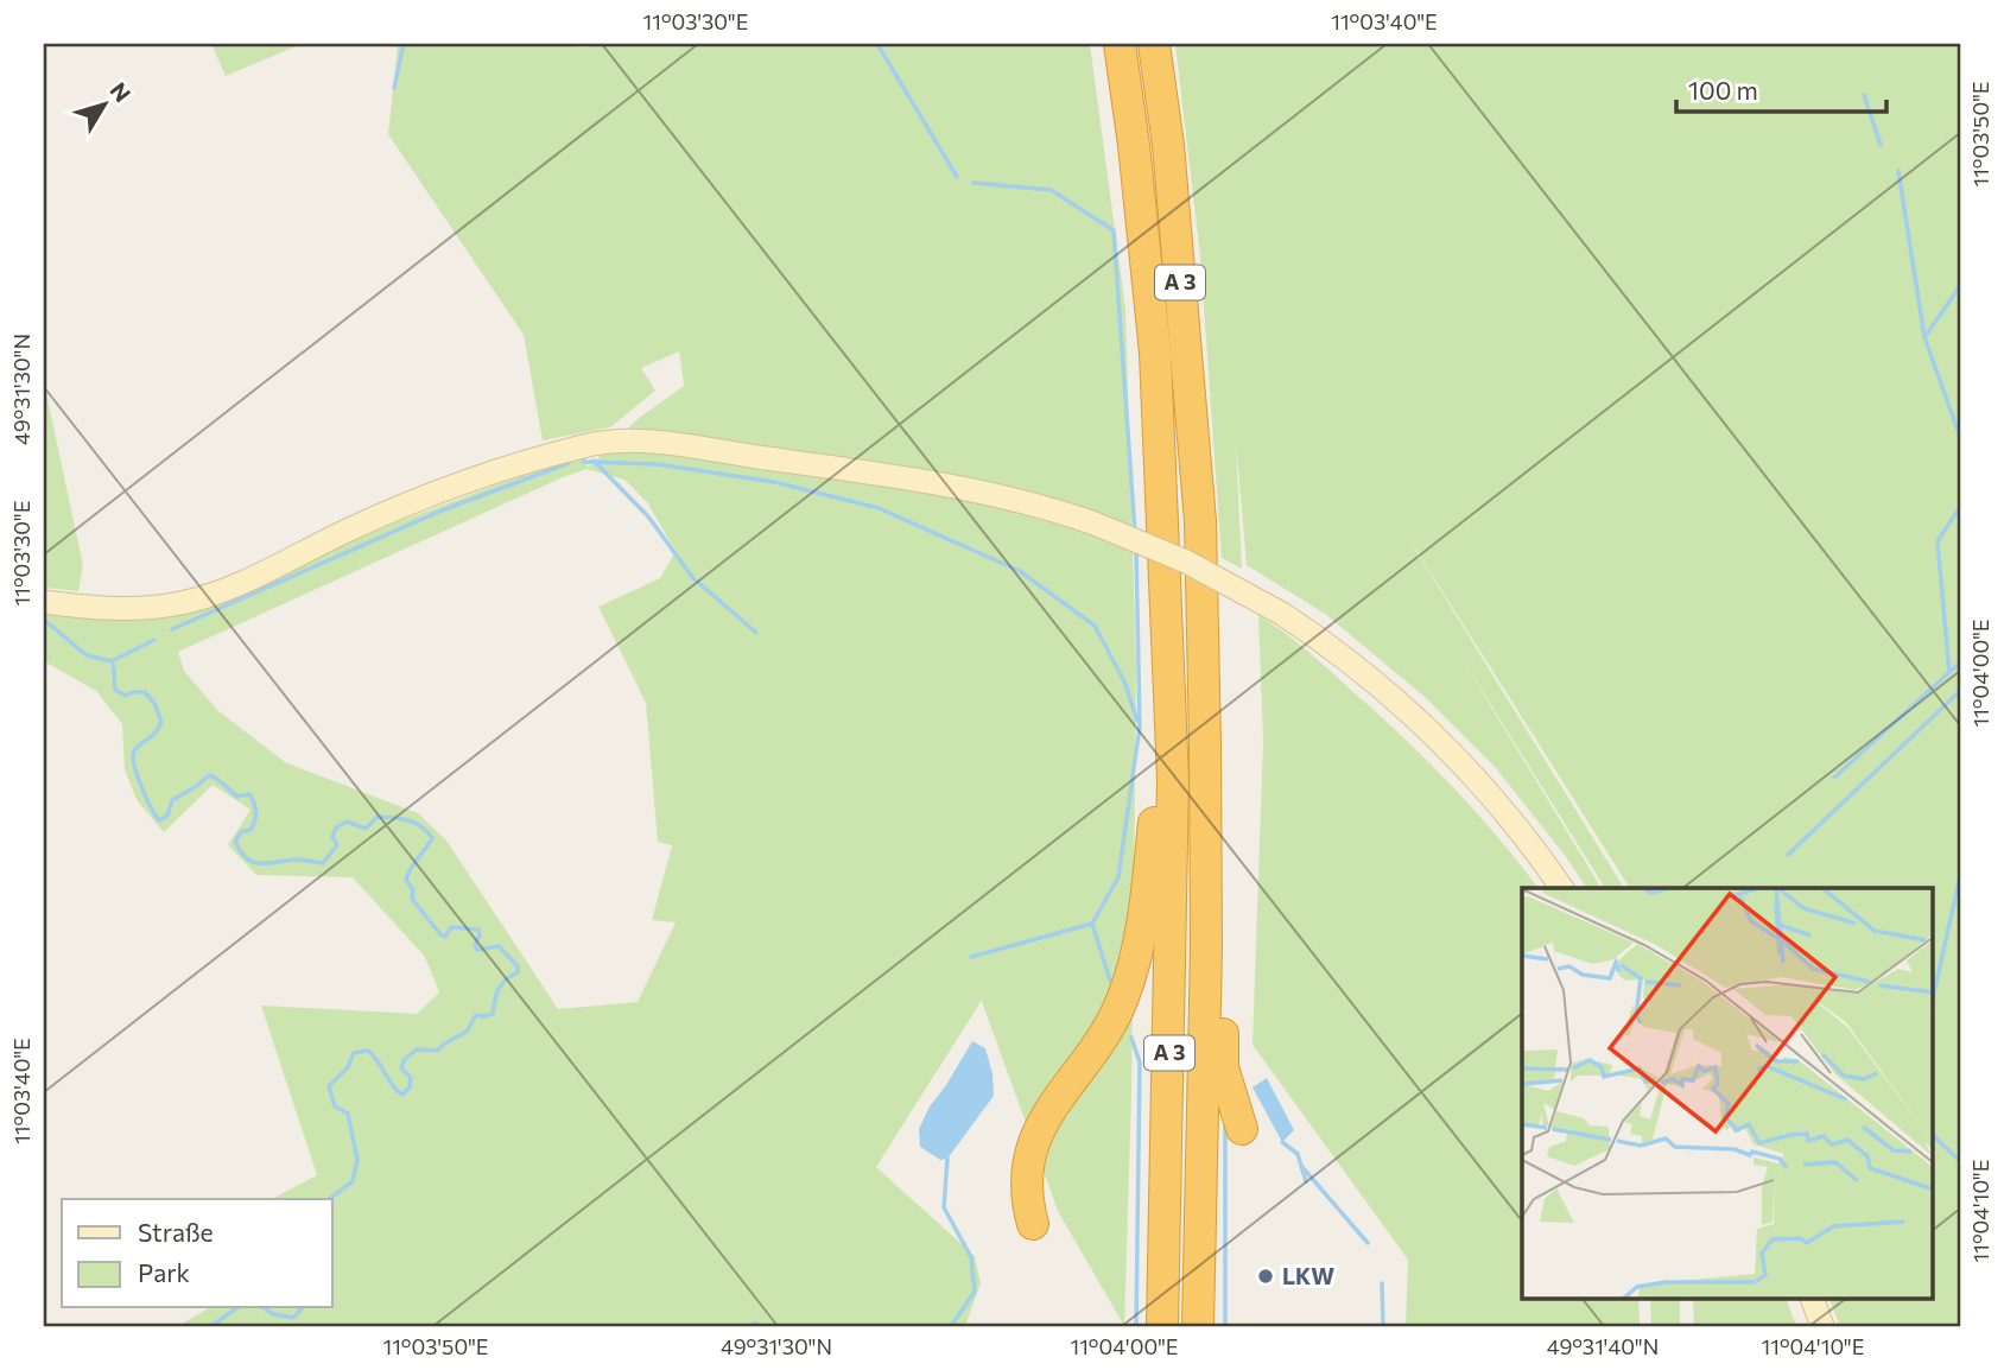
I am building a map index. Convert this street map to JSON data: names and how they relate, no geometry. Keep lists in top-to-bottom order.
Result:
{
  "streets": {
    "highway": ["A 3"]
  },
  "places": ["LKW"],
  "legend": ["Straße", "Park"],
  "scale_bar": "100 m",
  "north": "top right",
  "coordinates": [
    "11°03'30\"E",
    "11°03'40\"E",
    "11°03'50\"E",
    "49°31'30\"N",
    "11°04'00\"E",
    "11°04'10\"E",
    "49°31'40\"N"
  ]
}
